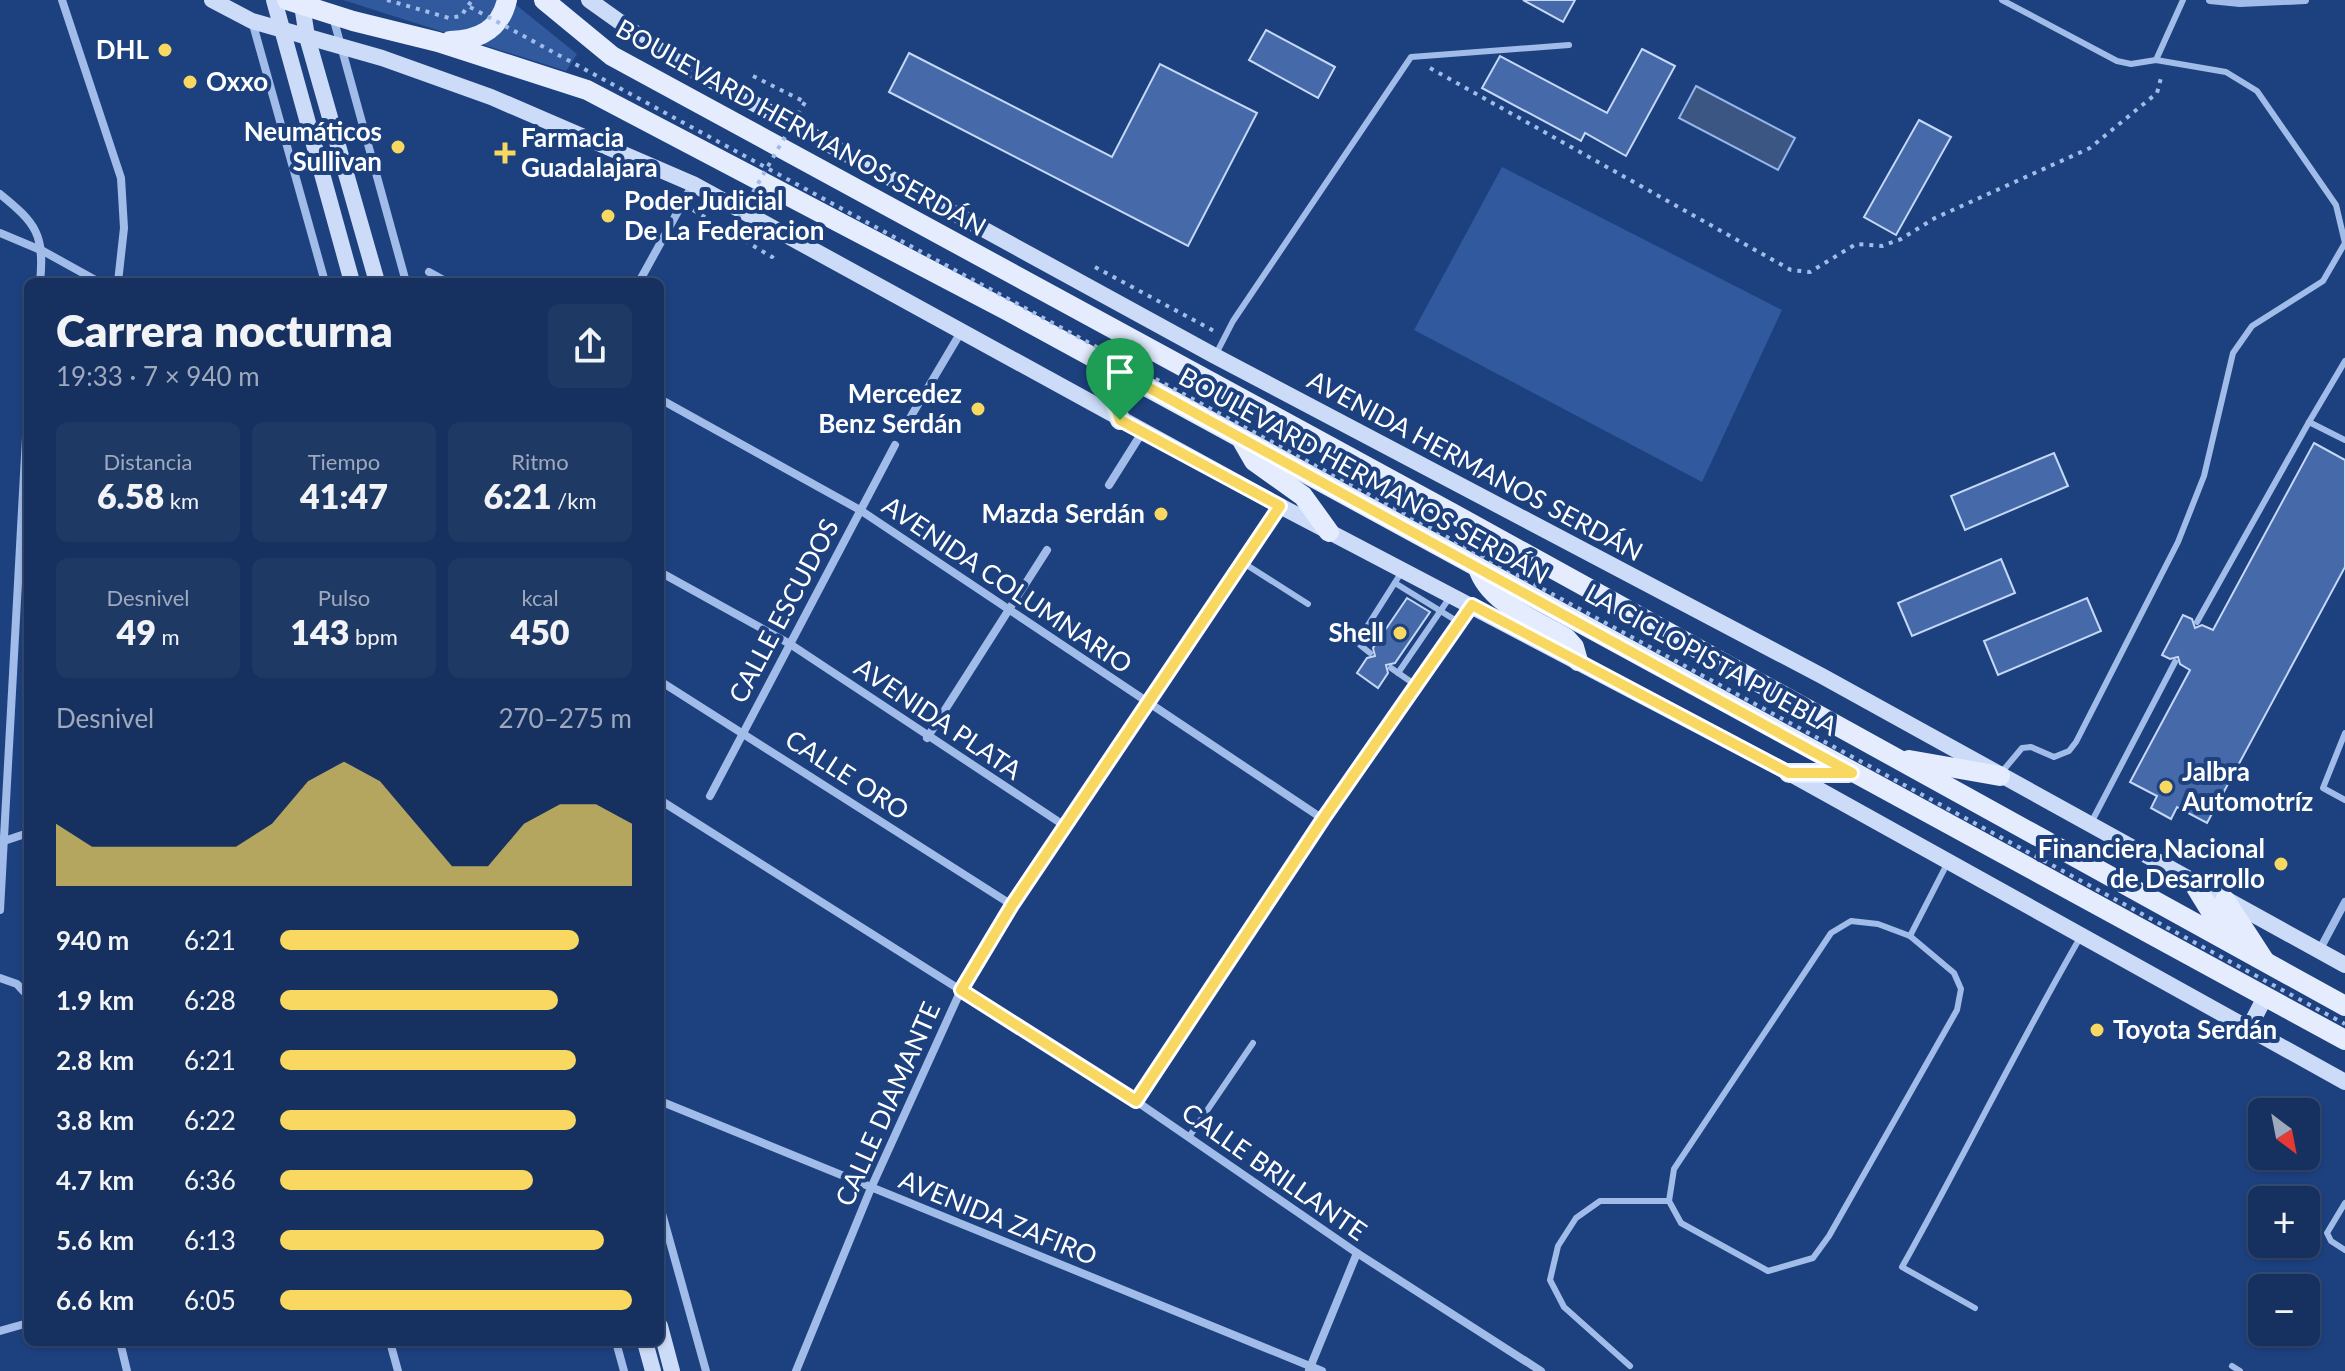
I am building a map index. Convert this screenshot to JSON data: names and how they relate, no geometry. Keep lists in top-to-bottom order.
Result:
{
  "streets": {
    "main road": ["BOULEVARD HERMANOS SERDÁN", "AVENIDA HERMANOS SERDÁN"],
    "street": [
      "AVENIDA COLUMNARIO",
      "CALLE ESCUDOS",
      "AVENIDA PLATA",
      "CALLE ORO",
      "CALLE DIAMANTE",
      "CALLE BRILLANTE",
      "AVENIDA ZAFIRO"
    ],
    "path": ["LA CICLOPISTA PUEBLA"]
  },
  "crossings": [
    ["AVENIDA COLUMNARIO", "CALLE ESCUDOS"],
    ["AVENIDA COLUMNARIO", "CALLE DIAMANTE"],
    ["CALLE ESCUDOS", "AVENIDA PLATA"],
    ["CALLE ESCUDOS", "CALLE ORO"],
    ["AVENIDA PLATA", "CALLE DIAMANTE"],
    ["CALLE ORO", "CALLE DIAMANTE"],
    ["CALLE DIAMANTE", "CALLE BRILLANTE"],
    ["CALLE DIAMANTE", "AVENIDA ZAFIRO"]
  ],
  "places": {
    "other": [
      "DHL",
      "Oxxo",
      "Neumáticos Sullivan",
      "Poder Judicial De La Federacion",
      "Mercedez Benz Serdán",
      "Mazda Serdán",
      "Shell",
      "Jalbra Automotríz",
      "Financiera Nacional de Desarrollo",
      "Toyota Serdán"
    ],
    "health": ["Farmacia Guadalajara"]
  },
  "north": "bottom right",
  "page": {
    "heading": ["Carrera nocturna", "19:33 · 7 × 940 m"],
    "stats": [
      ["Distancia", "6.58 km"],
      ["Tiempo", "41:47"],
      ["Ritmo", "6:21 /km"],
      ["Desnivel", "49 m"],
      ["Pulso", "143 bpm"],
      ["kcal", "450"]
    ],
    "chart": ["Desnivel", "270–275 m"],
    "list": [
      {
        "name": "940 m",
        "note": "6:21"
      },
      {
        "name": "1.9 km",
        "note": "6:28"
      },
      {
        "name": "2.8 km",
        "note": "6:21"
      },
      {
        "name": "3.8 km",
        "note": "6:22"
      },
      {
        "name": "4.7 km",
        "note": "6:36"
      },
      {
        "name": "5.6 km",
        "note": "6:13"
      },
      {
        "name": "6.6 km",
        "note": "6:05"
      }
    ],
    "map_buttons": ["+", "−"]
  }
}
